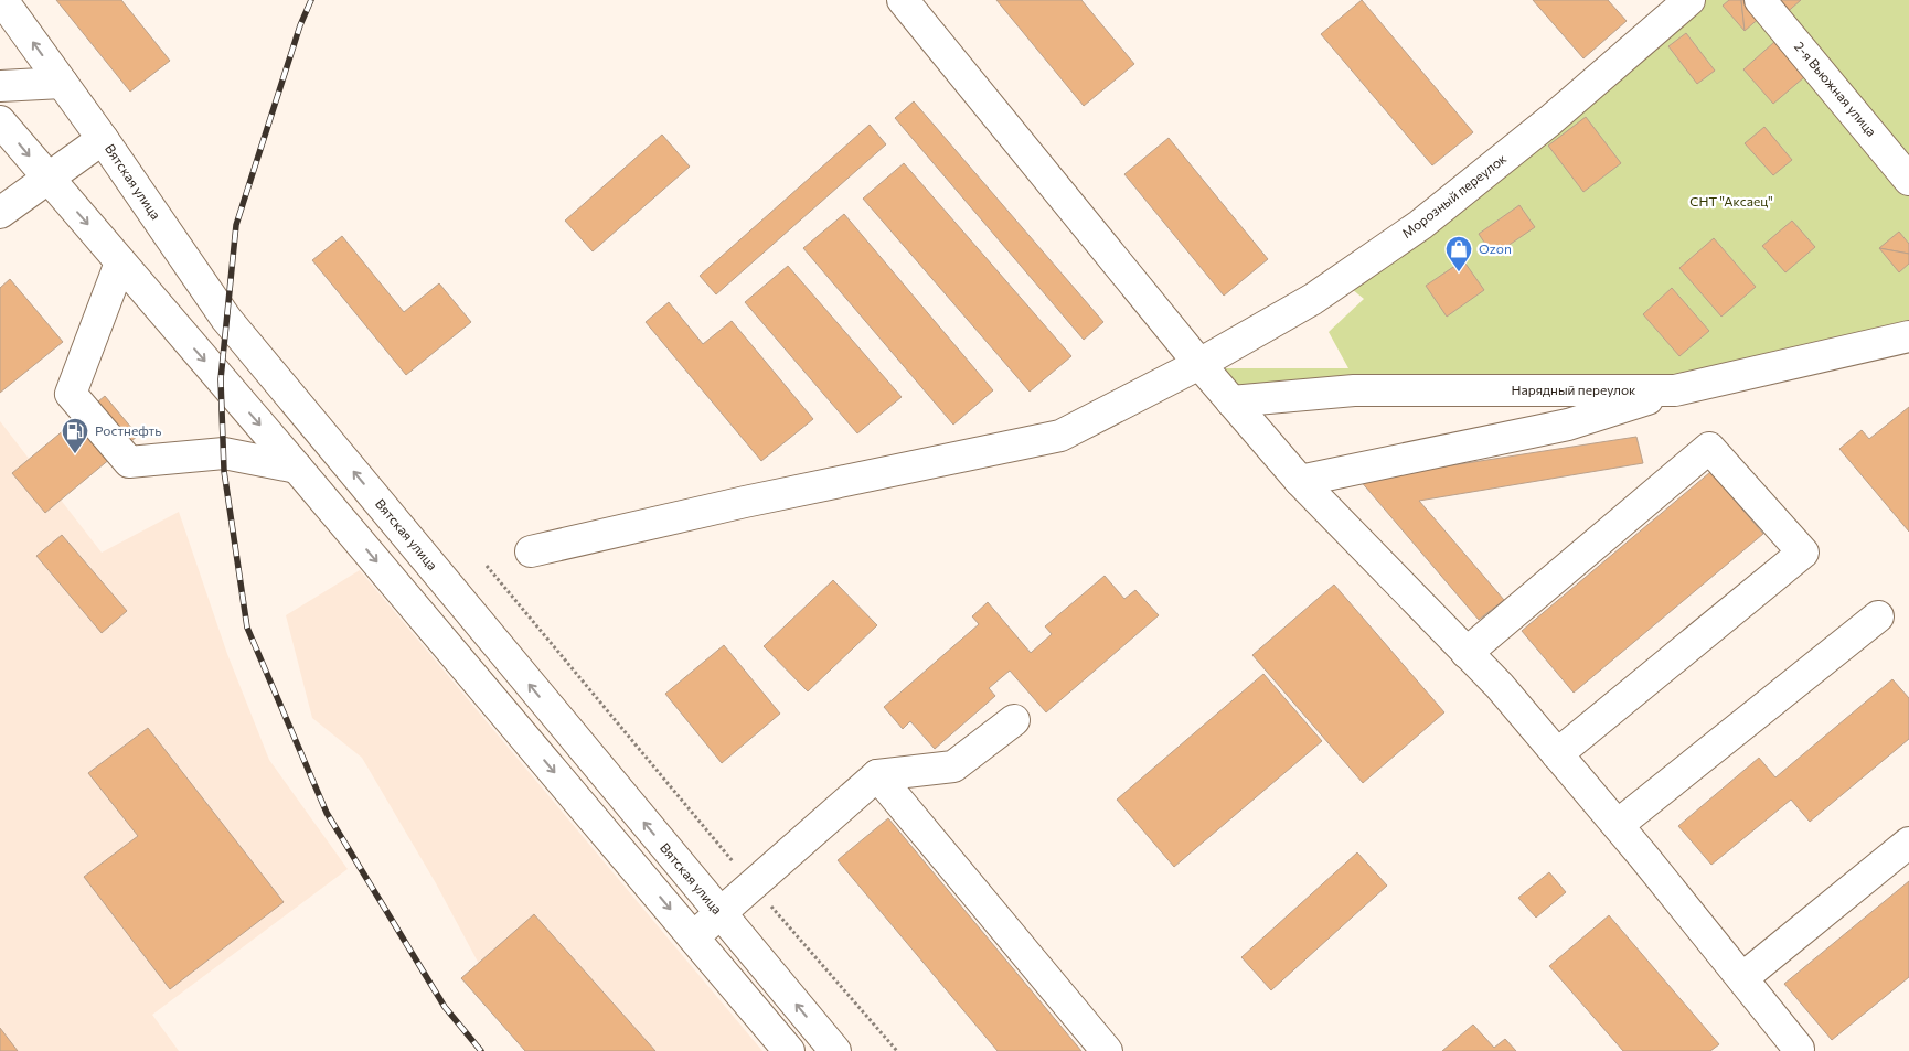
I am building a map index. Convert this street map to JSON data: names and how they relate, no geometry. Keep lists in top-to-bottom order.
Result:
{
  "streets": {
    "main road": [
      "2-я Вьюжная улица",
      "Вятская улица",
      "Морозный переулок",
      "Нарядный переулок"
    ]
  },
  "parks": ["СНТ \"Аксаец\""],
  "places": {
    "shop": ["Ozon"],
    "fuel station": ["Ростнефть"]
  }
}
